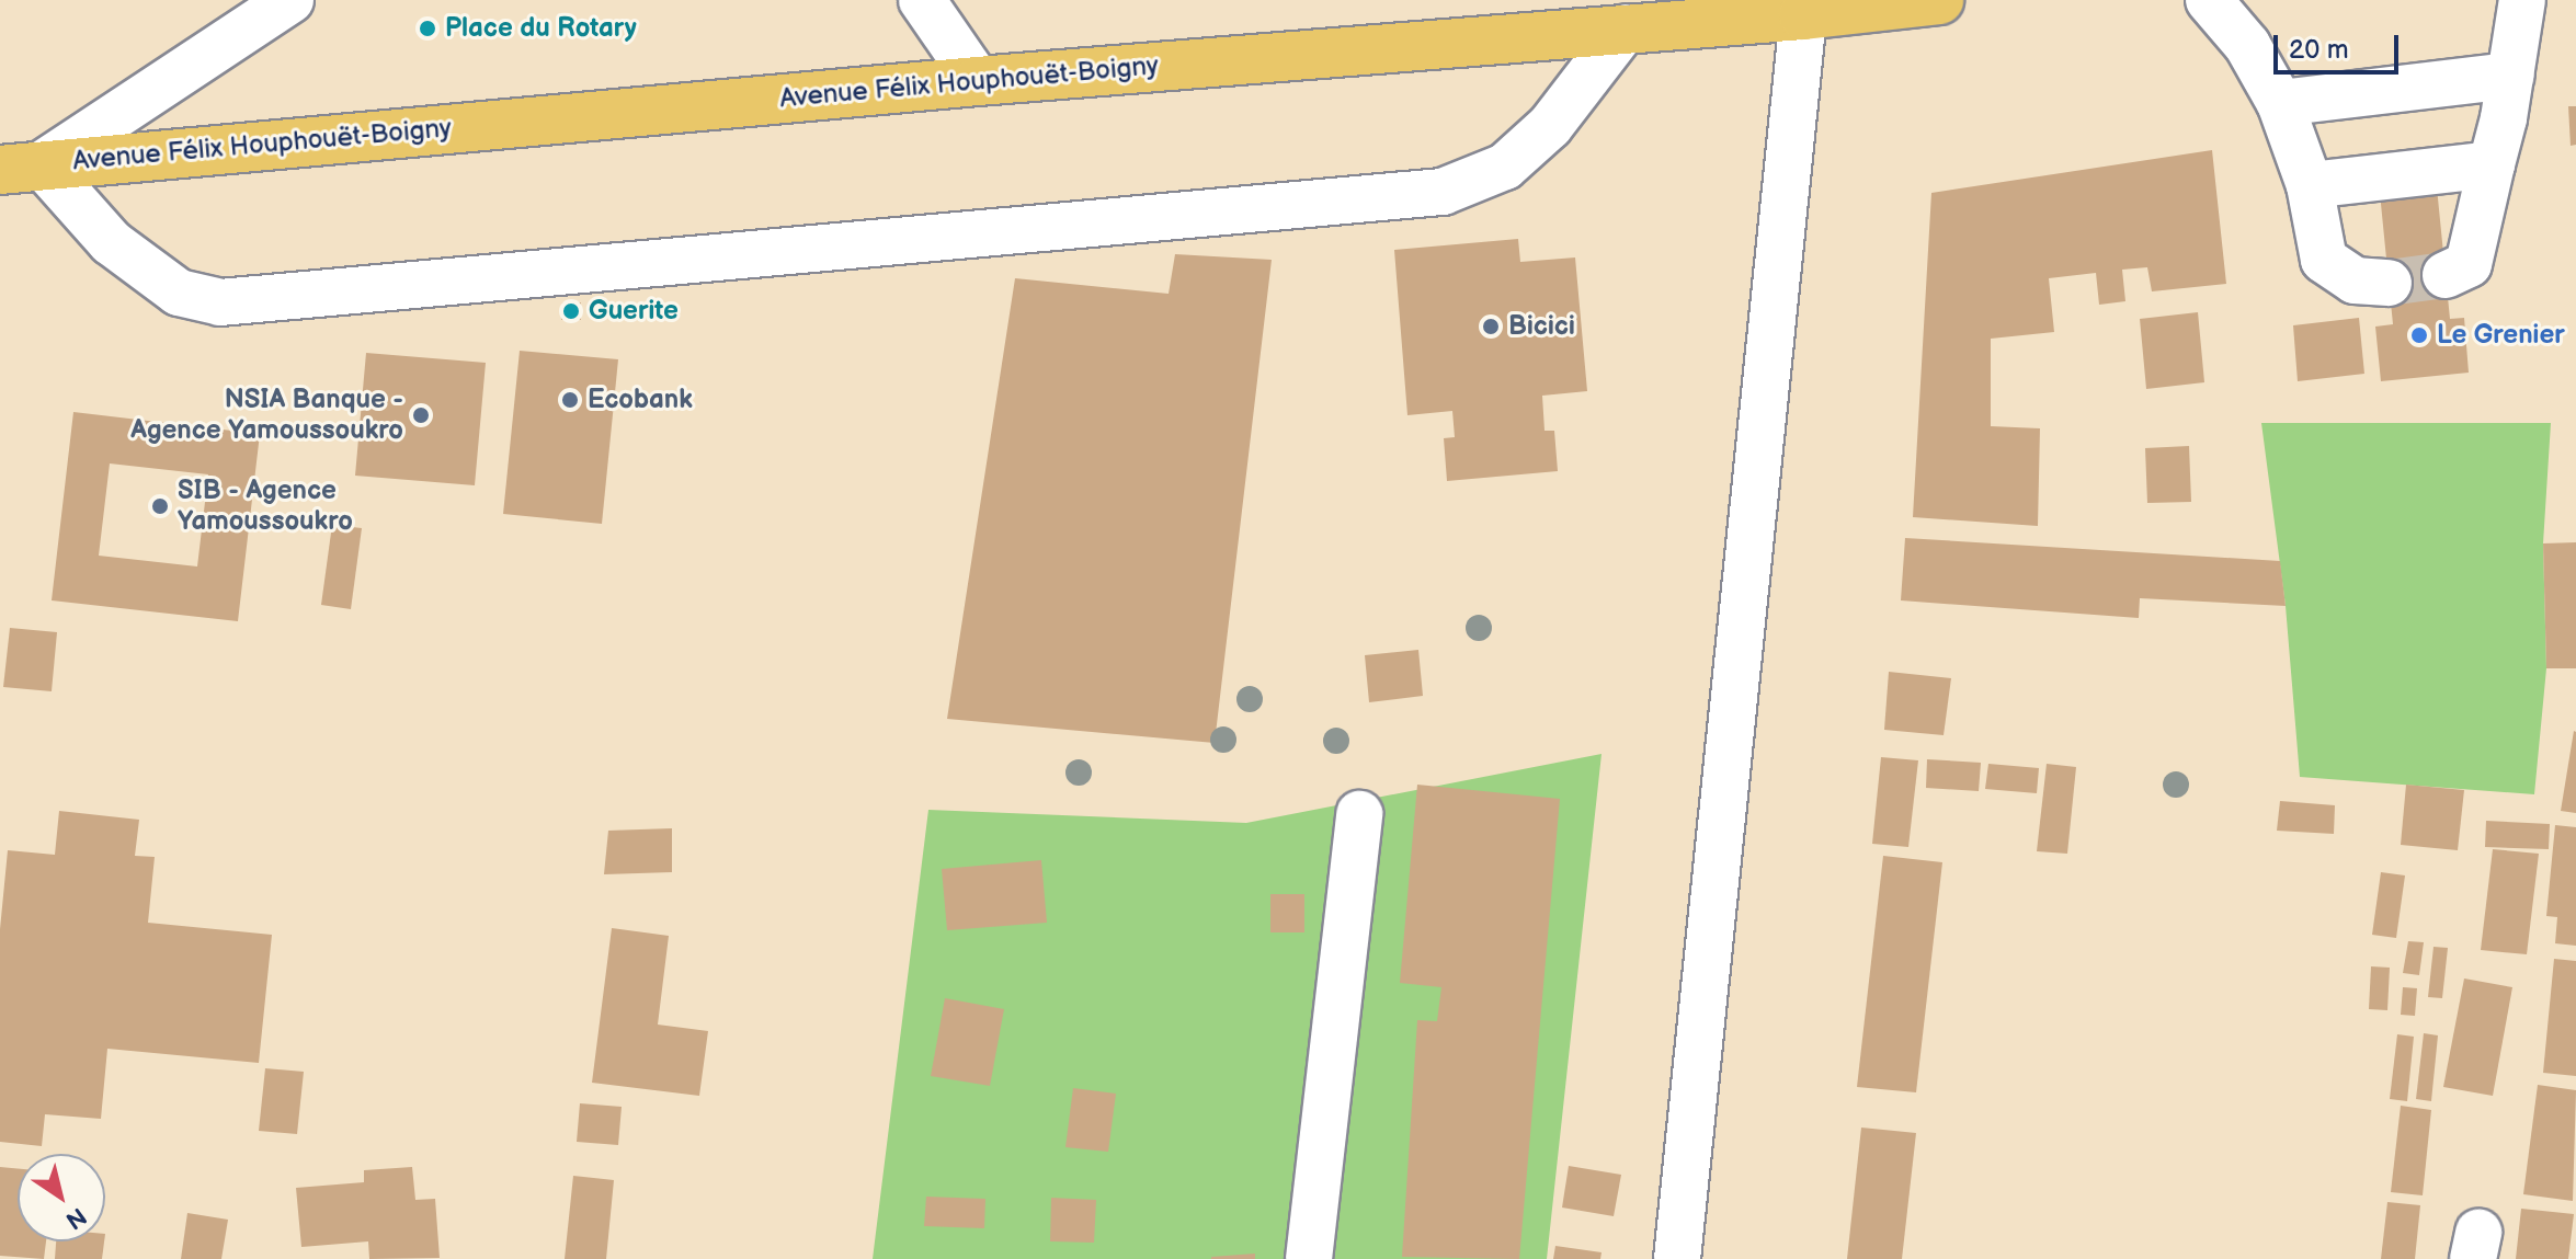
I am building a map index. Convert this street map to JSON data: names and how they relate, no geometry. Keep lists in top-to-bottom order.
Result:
{
  "streets": {
    "highway": ["Avenue Félix Houphouët-Boigny"]
  },
  "places": [
    "Place du Rotary",
    "Guerite",
    "Bicici",
    "Le Grenier",
    "Ecobank",
    "NSIA Banque - Agence Yamoussoukro",
    "SIB - Agence Yamoussoukro"
  ],
  "scale_bar": "20 m",
  "north": "bottom right"
}
